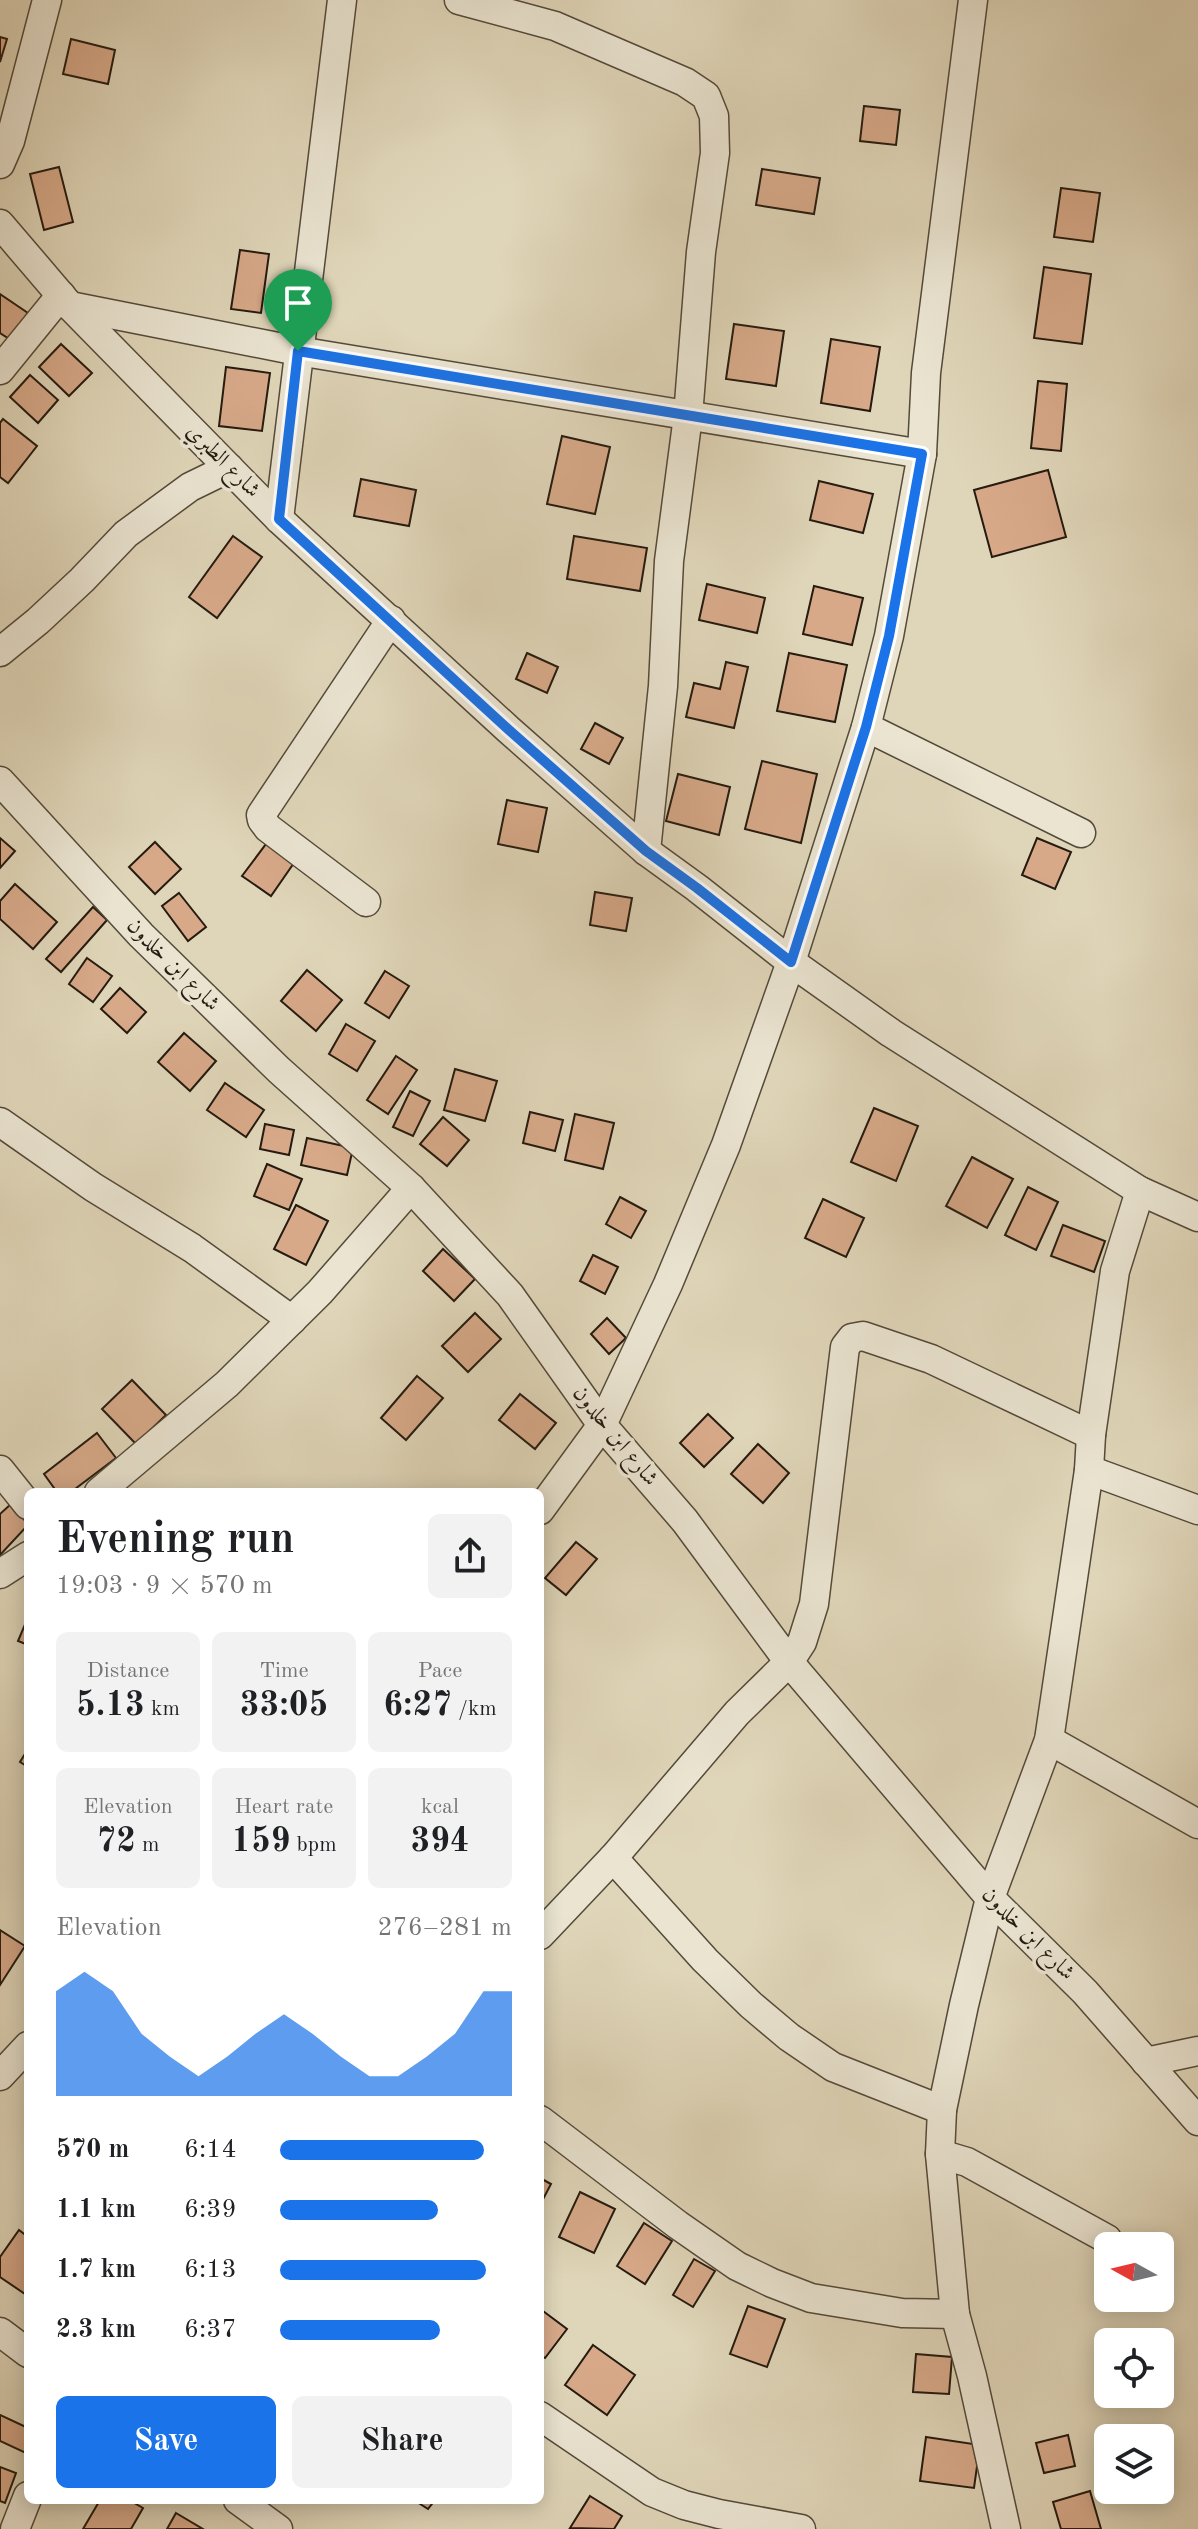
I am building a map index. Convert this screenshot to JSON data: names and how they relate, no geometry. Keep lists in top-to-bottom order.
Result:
{
  "streets": {
    "street": ["شارع الطبري", "شارع ابن خلدون"]
  },
  "north": "left",
  "page": {
    "heading": ["Evening run", "19:03 · 9 × 570 m"],
    "stats": [
      ["Distance", "5.13 km"],
      ["Time", "33:05"],
      ["Pace", "6:27 /km"],
      ["Elevation", "72 m"],
      ["Heart rate", "159 bpm"],
      ["kcal", "394"]
    ],
    "chart": ["Elevation", "276–281 m"],
    "list": [
      {
        "name": "570 m",
        "note": "6:14"
      },
      {
        "name": "1.1 km",
        "note": "6:39"
      },
      {
        "name": "1.7 km",
        "note": "6:13"
      },
      {
        "name": "2.3 km",
        "note": "6:37"
      }
    ],
    "buttons": ["Save", "Share"]
  }
}
